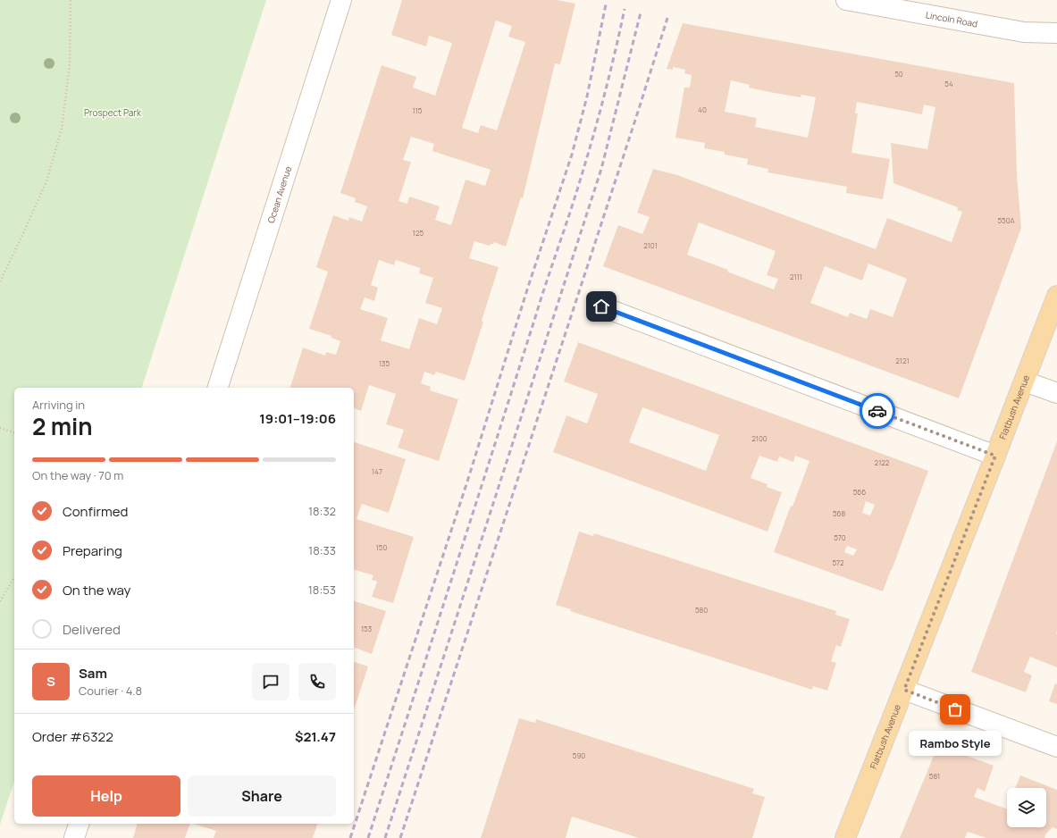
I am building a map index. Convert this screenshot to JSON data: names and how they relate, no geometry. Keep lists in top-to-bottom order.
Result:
{
  "streets": {
    "main road": ["Flatbush Avenue"],
    "street": ["Lincoln Road", "Ocean Avenue"]
  },
  "parks": ["Prospect Park"],
  "places": ["Rambo Style"],
  "house_numbers": [
    "50",
    "54",
    "40",
    "115",
    "550A",
    "125",
    "2101",
    "2111",
    "2121",
    "135",
    "2100",
    "2122",
    "147",
    "566",
    "568",
    "570",
    "150",
    "572",
    "580",
    "153",
    "590",
    "581"
  ],
  "page": {
    "heading": ["2 min", "Arriving in", "19:01–19:06"],
    "panel": [
      "Sam",
      "Courier · 4.8",
      "Order #6322",
      "$21.47"
    ],
    "bar": "On the way · 70 m",
    "list": [
      ["Confirmed", "18:32"],
      ["Preparing", "18:33"],
      ["On the way", "18:53"],
      "Delivered"
    ],
    "round": "S",
    "bubble": "Rambo Style",
    "buttons": ["Help", "Share"]
  }
}
